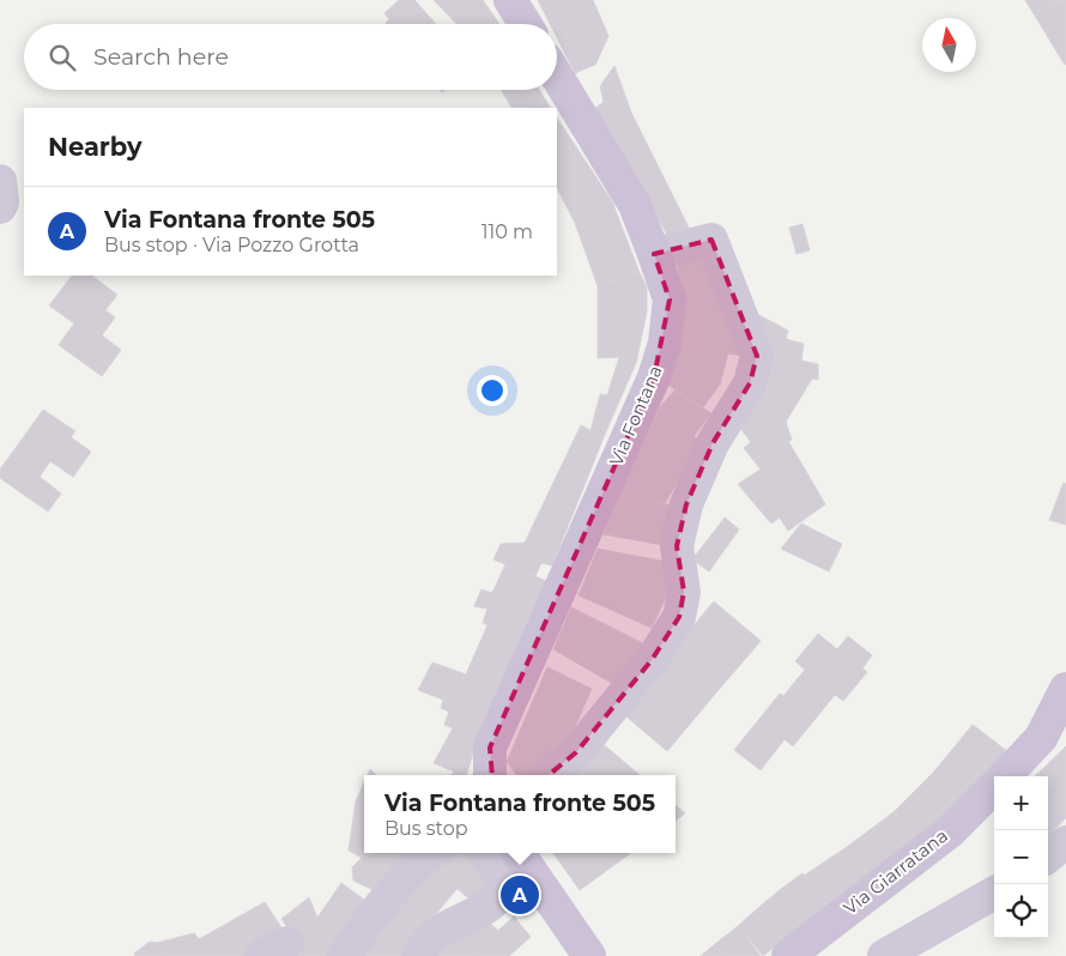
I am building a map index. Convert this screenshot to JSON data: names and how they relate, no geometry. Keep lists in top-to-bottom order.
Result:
{
  "streets": {
    "street": ["Via Fontana", "Via Giarratana"]
  },
  "north": "top",
  "page": {
    "search": "Search here",
    "heading": "Nearby",
    "list": [
      {
        "mark": "A",
        "name": "Via Fontana fronte 505",
        "note": "Bus stop · Via Pozzo Grotta",
        "value": "110 m"
      }
    ],
    "popup": ["Via Fontana fronte 505", "Bus stop"],
    "map_buttons": ["+", "−"],
    "pins": "A"
  }
}
